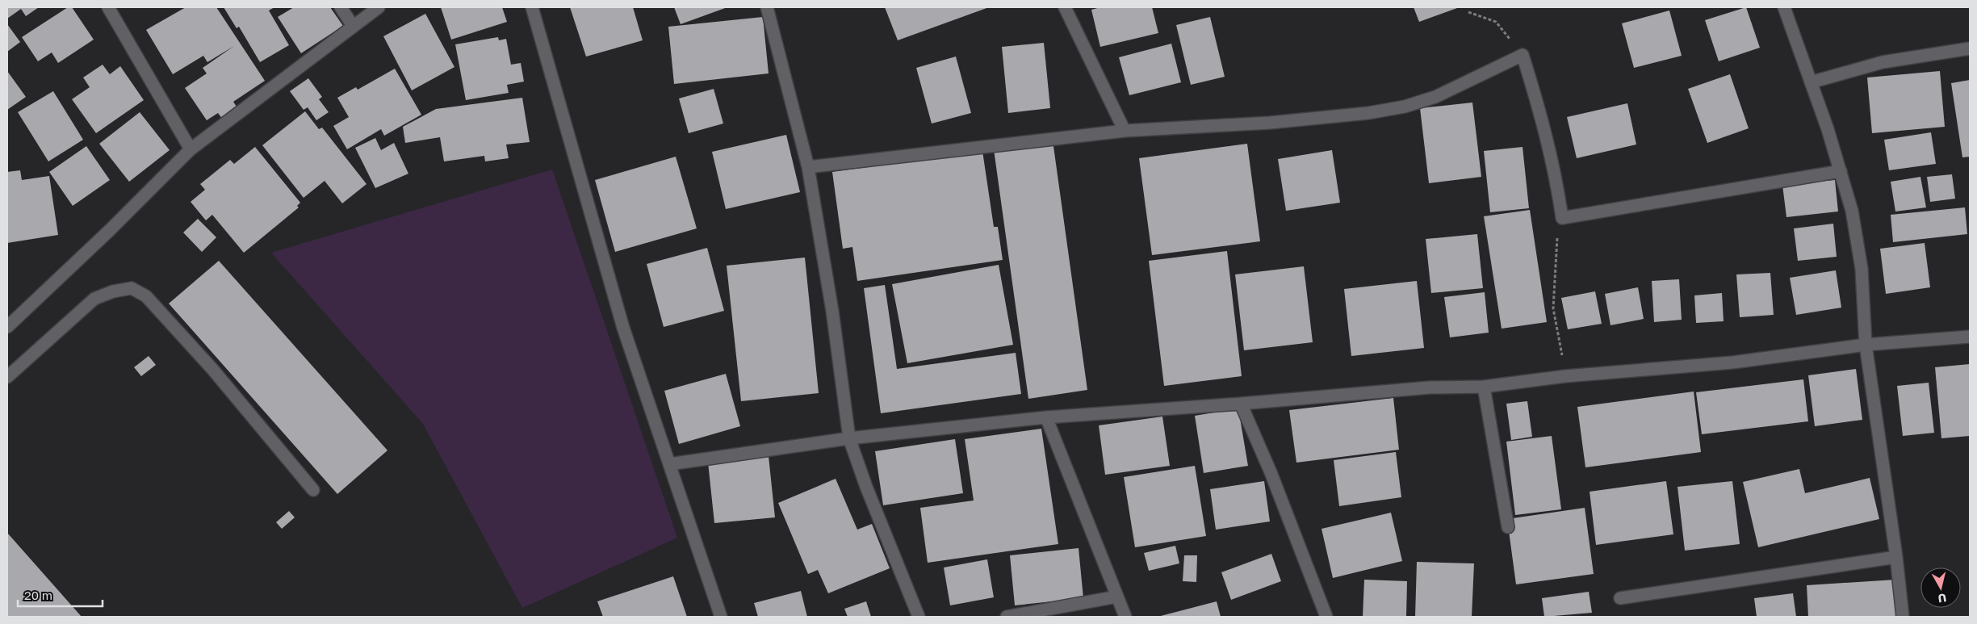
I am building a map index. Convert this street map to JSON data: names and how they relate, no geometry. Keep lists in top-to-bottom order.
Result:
{
  "scale_bar": "20 m",
  "north": "bottom"
}
